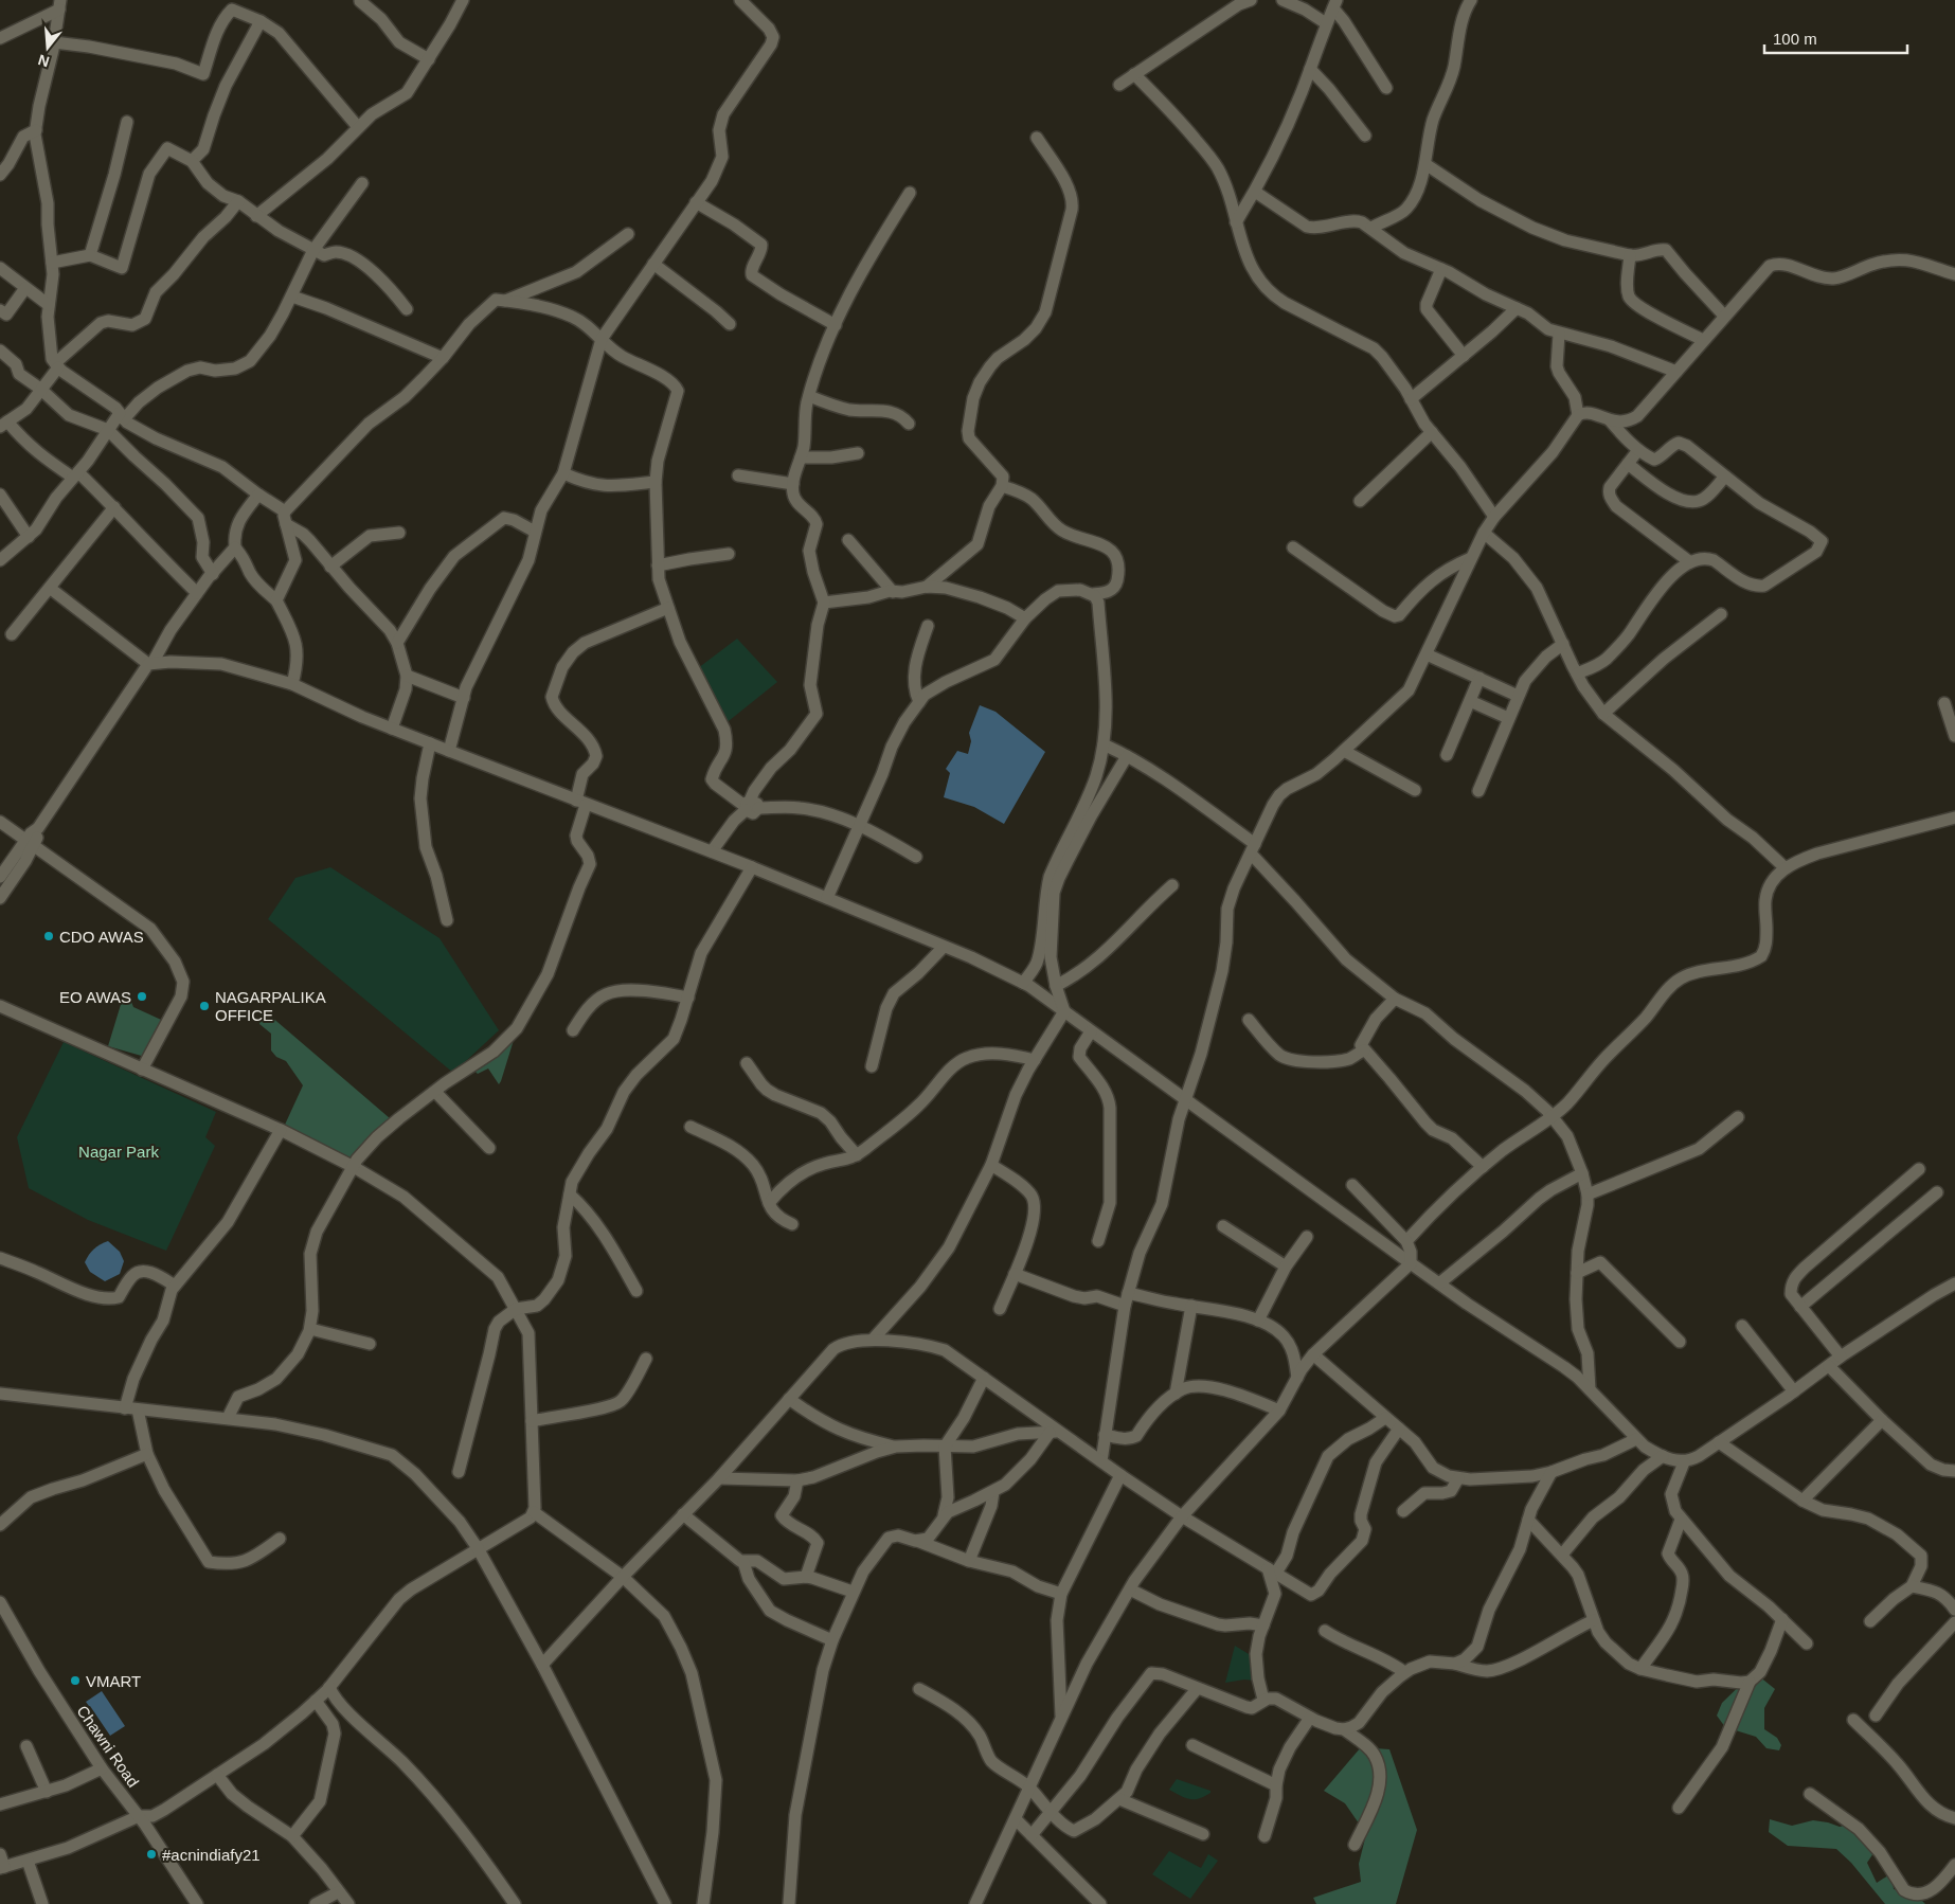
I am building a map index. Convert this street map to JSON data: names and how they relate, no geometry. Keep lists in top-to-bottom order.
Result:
{
  "streets": {
    "street": ["Chawni Road"]
  },
  "parks": ["Nagar Park"],
  "places": [
    "CDO AWAS",
    "EO AWAS",
    "NAGARPALIKA OFFICE",
    "VMART",
    "#acnindiafy21"
  ],
  "scale_bar": "100 m",
  "north": "bottom"
}
